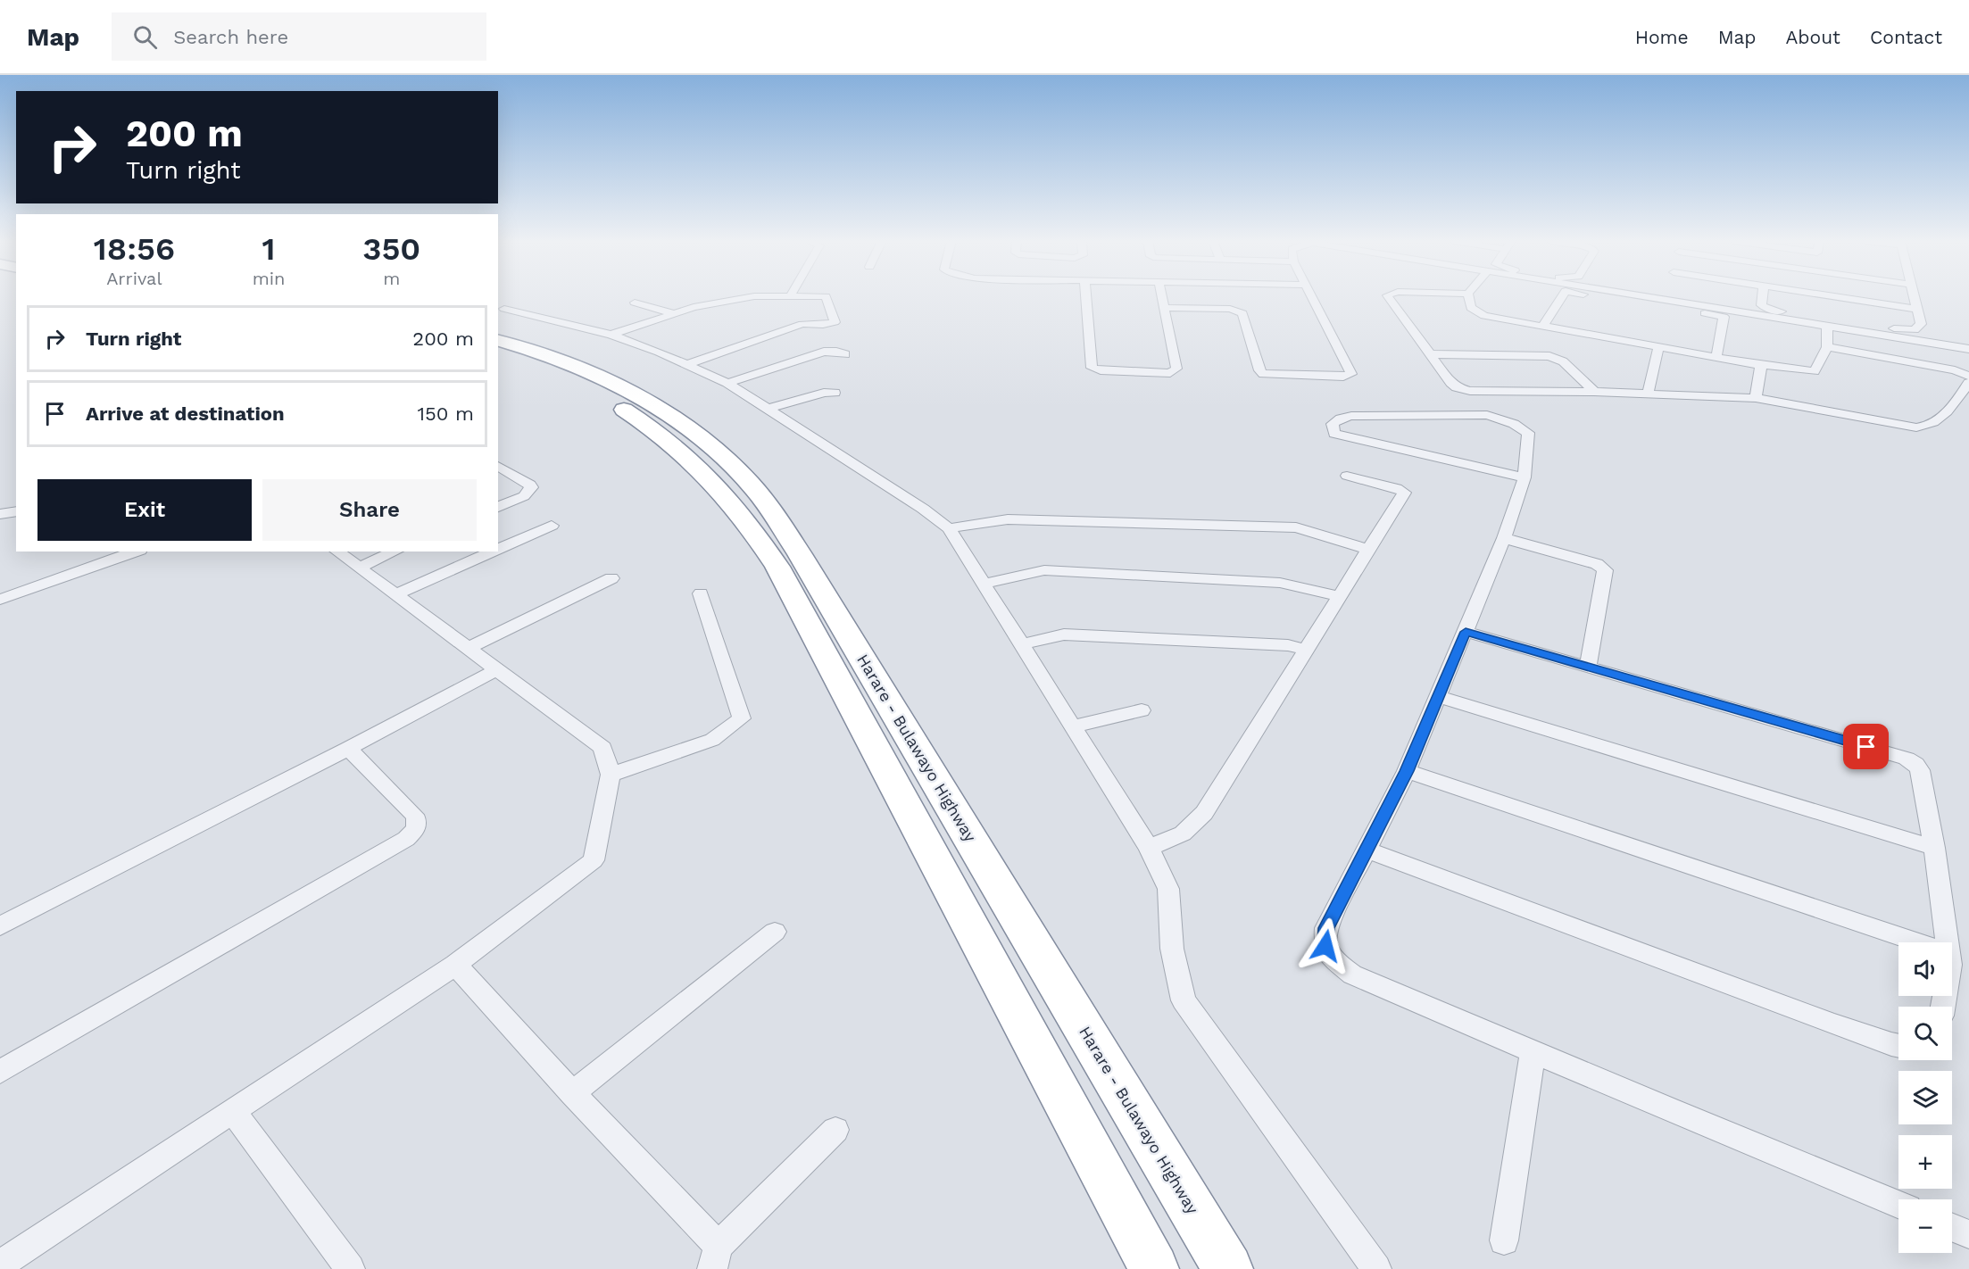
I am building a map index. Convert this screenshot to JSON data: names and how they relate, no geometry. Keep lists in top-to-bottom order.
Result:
{
  "streets": {
    "highway": ["Harare - Bulawayo Highway"]
  },
  "page": {
    "header": "Map",
    "search": "Search here",
    "nav": [
      "Home",
      "Map",
      "About",
      "Contact"
    ],
    "turn": ["200 m", "Turn right"],
    "eta": [
      "18:56",
      "Arrival",
      "1",
      "min",
      "350",
      "m"
    ],
    "list": [
      {
        "name": "Turn right",
        "value": "200 m"
      },
      {
        "name": "Arrive at destination",
        "value": "150 m"
      }
    ],
    "buttons": ["Exit", "Share"],
    "map_buttons": ["+", "−"]
  }
}
